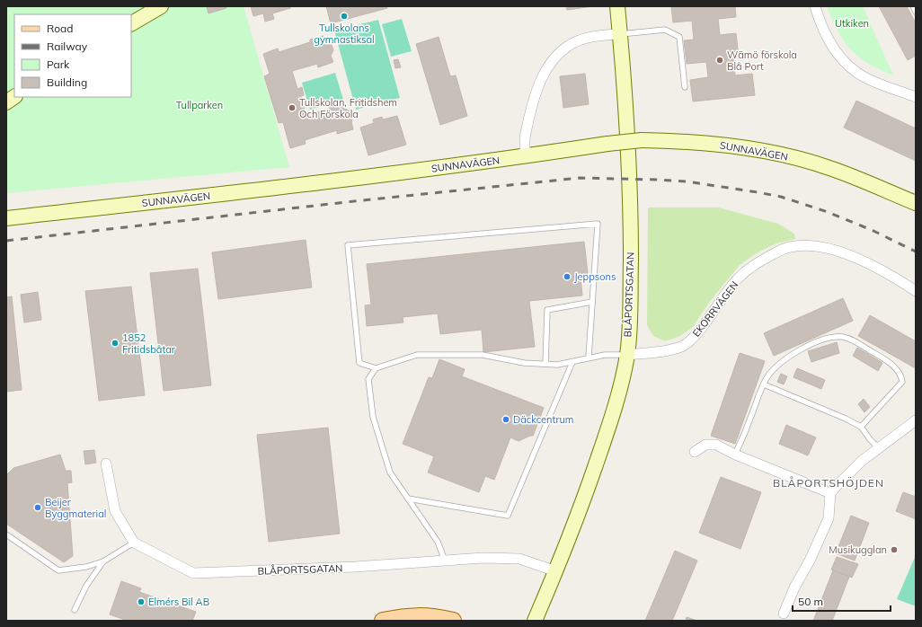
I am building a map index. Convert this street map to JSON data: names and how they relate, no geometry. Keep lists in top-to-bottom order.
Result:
{
  "streets": {
    "main road": ["SUNNAVÄGEN", "BLÅPORTSGATAN"],
    "street": ["EKORRVÄGEN"]
  },
  "crossings": [
    ["BLÅPORTSGATAN", "EKORRVÄGEN"]
  ],
  "districts": ["BLÅPORTSHÖJDEN"],
  "parks": ["Utkiken", "Tullparken"],
  "places": [
    "Tullskolans gymnastiksal",
    "Wämö förskola Blå Port",
    "Tullskolan, Fritidshem Och Förskola",
    "Jeppsons",
    "1852 Fritidsbåtar",
    "Däckcentrum",
    "Beijer Byggmaterial",
    "Musikugglan",
    "Elmérs Bil AB"
  ],
  "legend": [
    "Road",
    "Railway",
    "Park",
    "Building"
  ],
  "scale_bar": "50 m"
}
